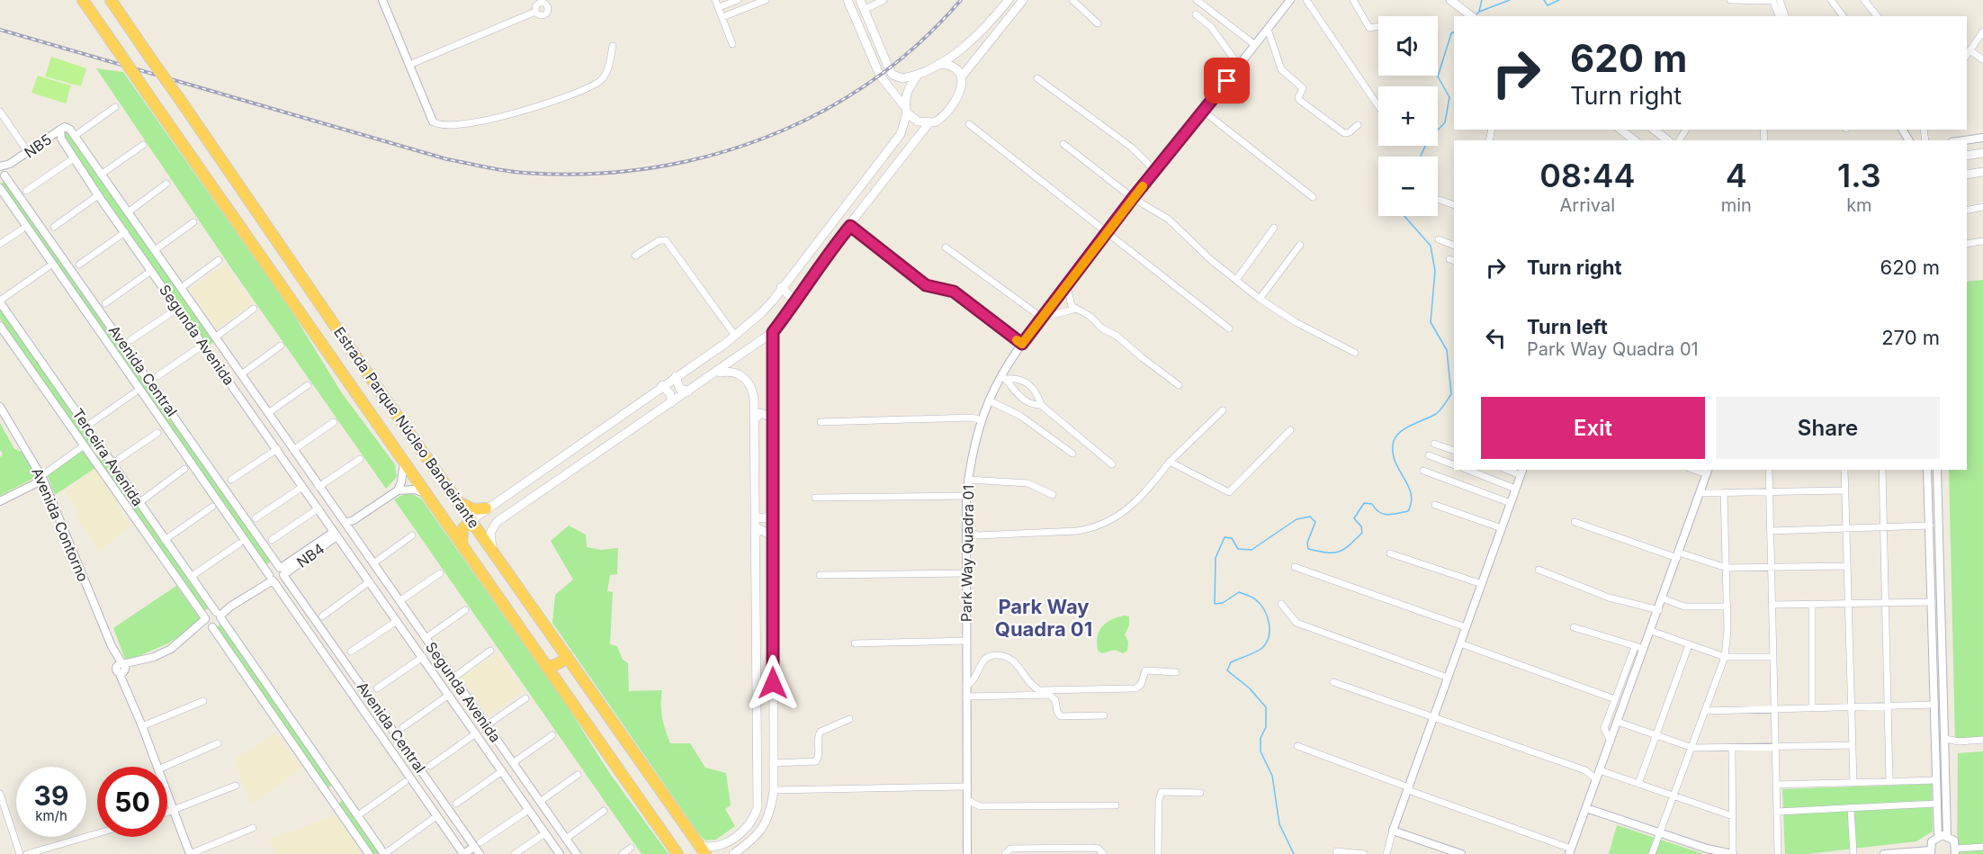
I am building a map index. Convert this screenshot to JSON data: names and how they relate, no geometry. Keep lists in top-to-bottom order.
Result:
{
  "streets": {
    "highway": ["Estrada Parque Núcleo Bandeirante"],
    "street": [
      "NB5",
      "Segunda Avenida",
      "Avenida Central",
      "Terceira Avenida",
      "Avenida Contorno",
      "Park Way Quadra 01",
      "NB4"
    ]
  },
  "crossings": [
    ["NB5", "Segunda Avenida"],
    ["NB5", "Avenida Central"],
    ["Segunda Avenida", "NB4"],
    ["Avenida Central", "NB4"]
  ],
  "districts": ["Park Way Quadra 01"],
  "page": {
    "map_buttons": ["+", "−"],
    "turn": ["620 m", "Turn right"],
    "eta": [
      "08:44",
      "Arrival",
      "4",
      "min",
      "1.3",
      "km"
    ],
    "list": [
      {
        "name": "Turn right",
        "value": "620 m"
      },
      {
        "name": "Turn left",
        "note": "Park Way Quadra 01",
        "value": "270 m"
      }
    ],
    "buttons": ["Exit", "Share"],
    "speed": "39 km/h",
    "limit": "50"
  }
}
